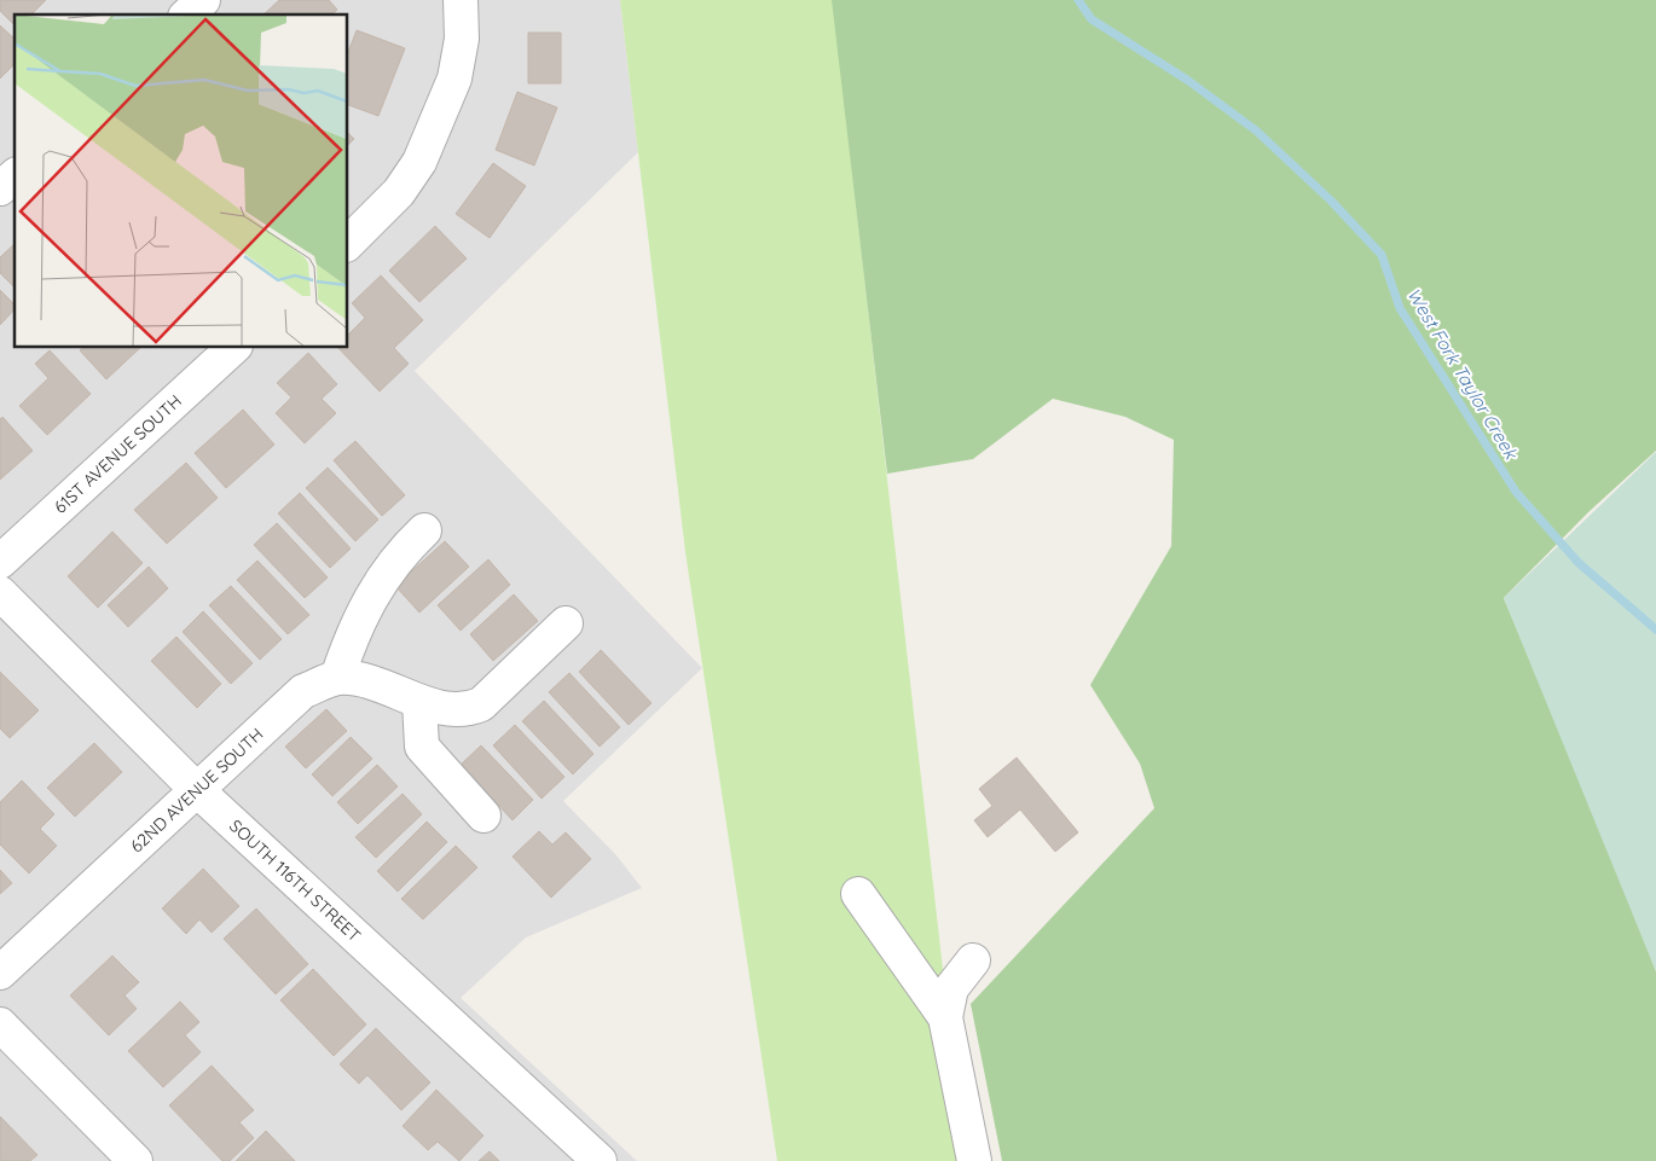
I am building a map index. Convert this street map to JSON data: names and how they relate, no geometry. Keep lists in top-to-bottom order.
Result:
{
  "streets": {
    "street": ["61ST AVENUE SOUTH", "62ND AVENUE SOUTH", "SOUTH 116TH STREET"]
  },
  "crossings": [
    ["62ND AVENUE SOUTH", "SOUTH 116TH STREET"]
  ],
  "water": ["West Fork Taylor Creek"]
}
